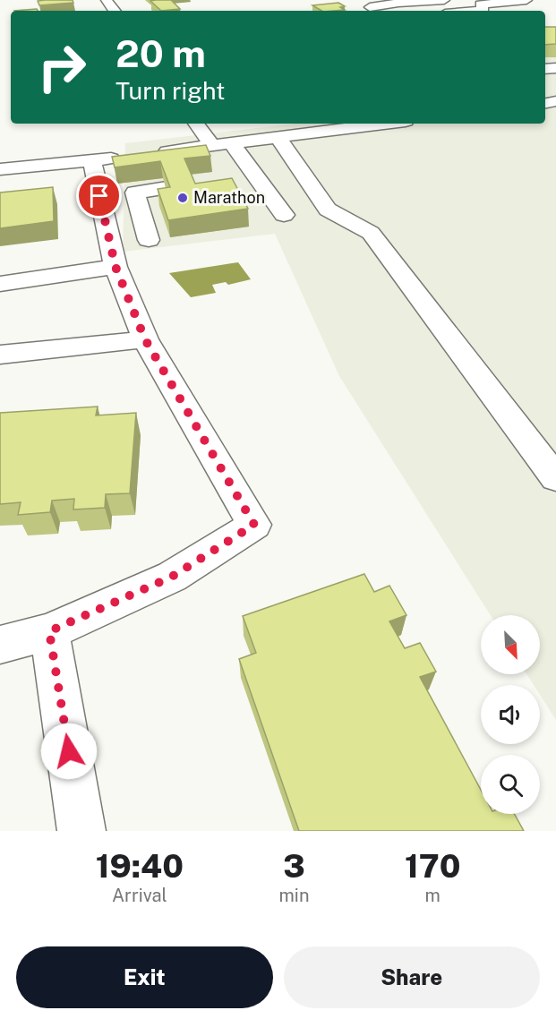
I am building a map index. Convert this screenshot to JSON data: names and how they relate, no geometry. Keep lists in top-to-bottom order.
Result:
{
  "places": ["Marathon"],
  "north": "bottom right",
  "page": {
    "turn": ["20 m", "Turn right"],
    "eta": [
      "19:40",
      "Arrival",
      "3",
      "min",
      "170",
      "m"
    ],
    "buttons": ["Exit", "Share"]
  }
}
